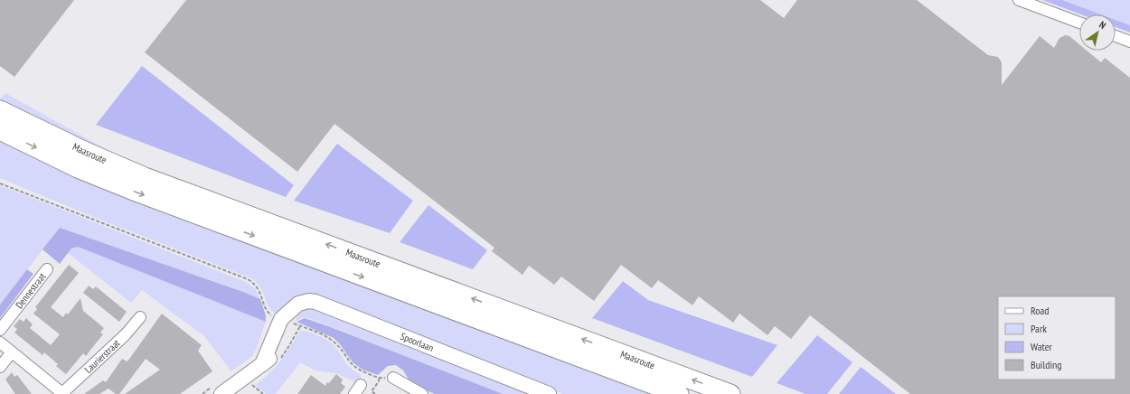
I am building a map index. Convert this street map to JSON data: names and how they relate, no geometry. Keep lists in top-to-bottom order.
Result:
{
  "streets": {
    "highway": ["Maasroute"],
    "main road": ["Spoorlaan"],
    "street": ["Dennestraat", "Laurierstraat"]
  },
  "legend": [
    "Road",
    "Park",
    "Water",
    "Building"
  ],
  "north": "top right"
}
